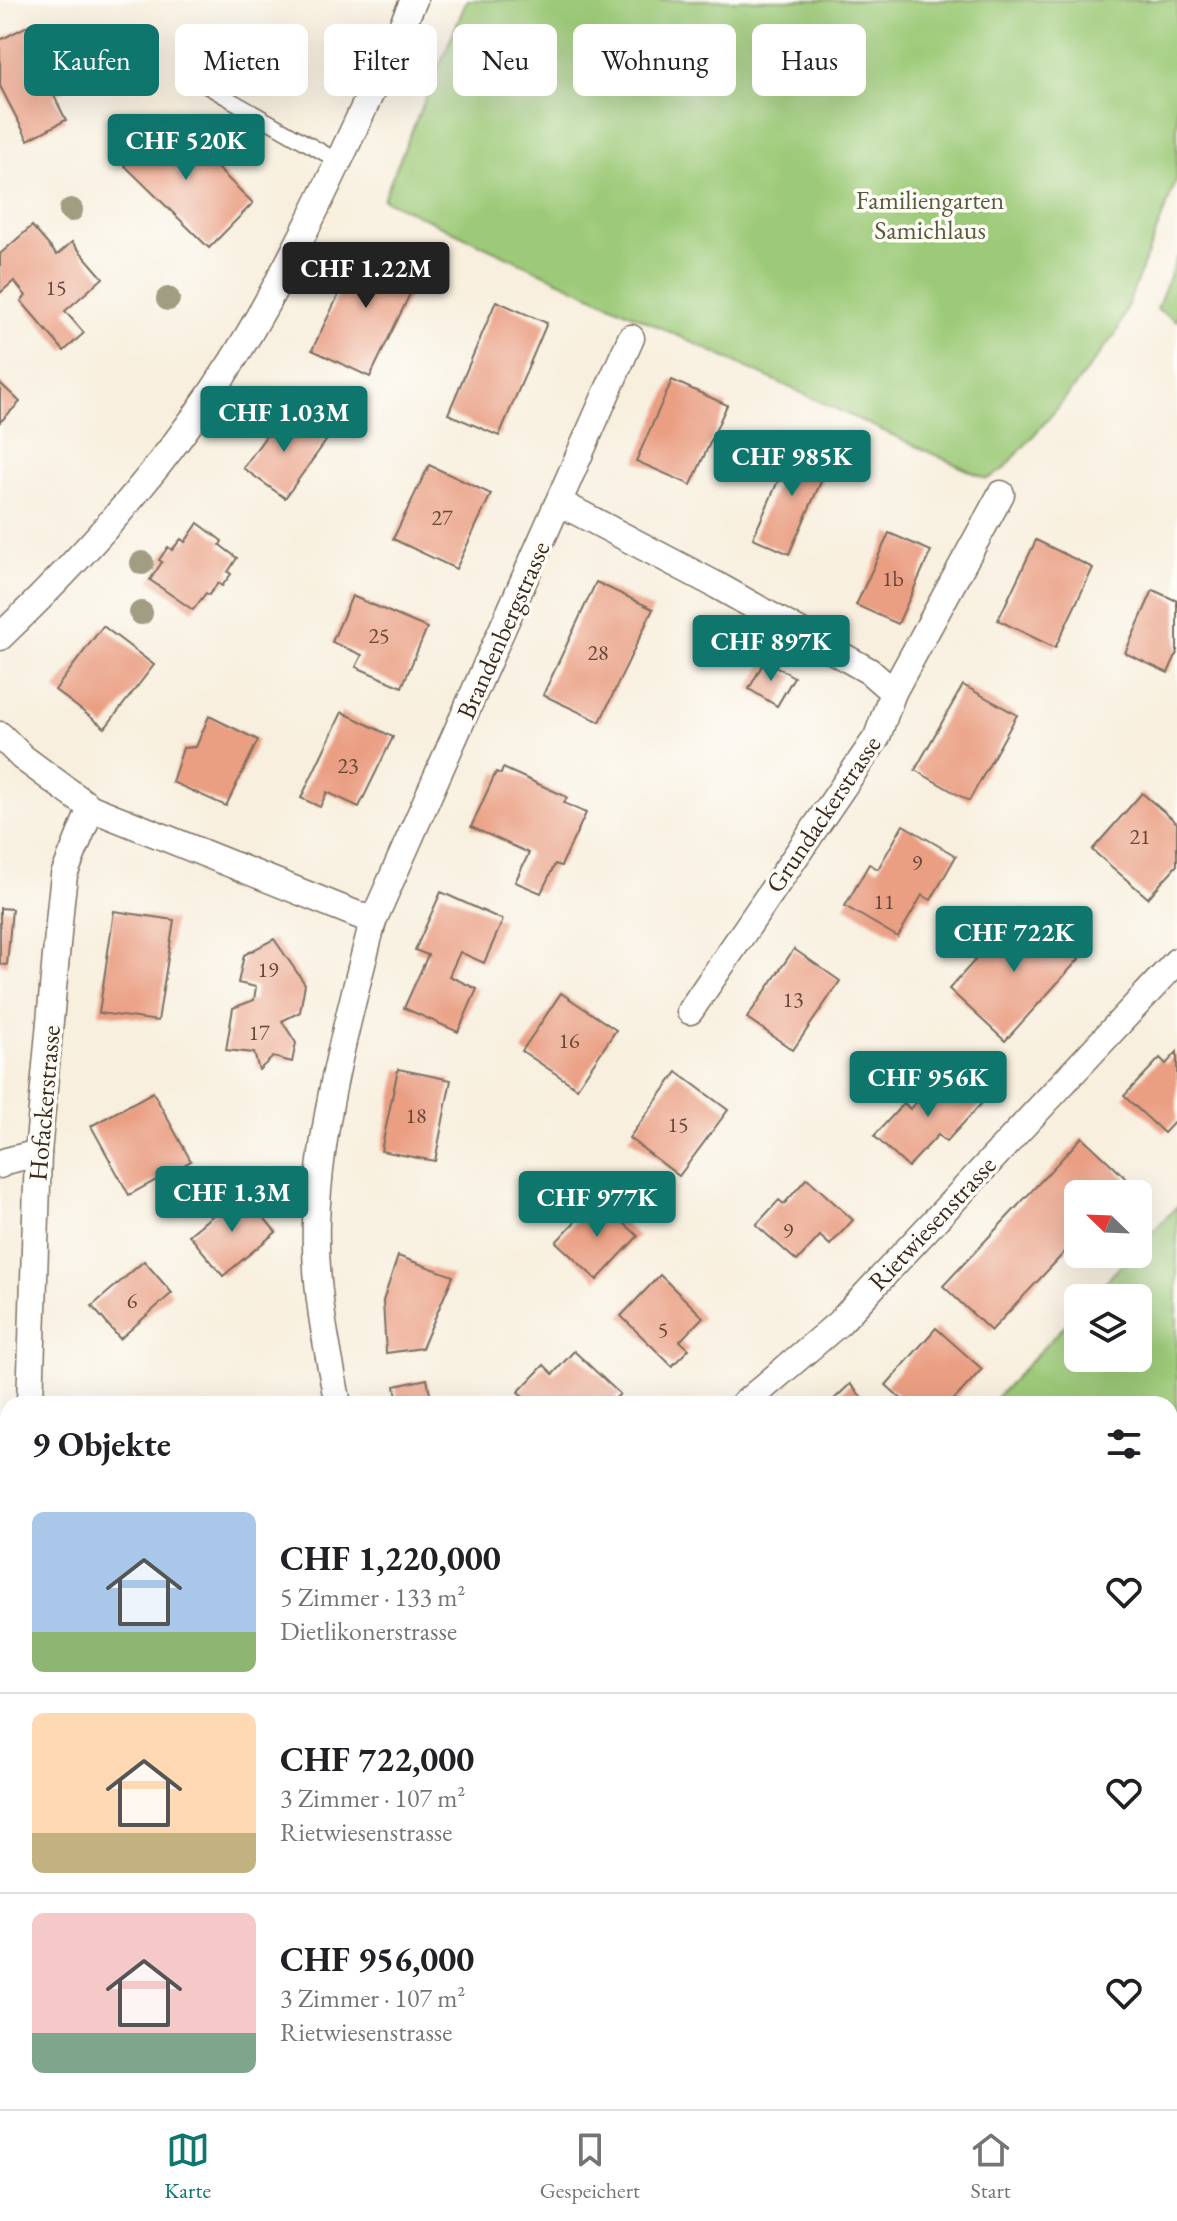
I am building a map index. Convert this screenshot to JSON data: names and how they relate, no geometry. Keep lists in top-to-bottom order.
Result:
{
  "streets": {
    "street": [
      "Brandenbergstrasse",
      "Grundackerstrasse",
      "Hofackerstrasse",
      "Rietwiesenstrasse"
    ]
  },
  "parks": ["Familiengarten Samichlaus"],
  "house_numbers": [
    "15",
    "27",
    "1b",
    "25",
    "28",
    "23",
    "21",
    "9",
    "11",
    "19",
    "13",
    "17",
    "16",
    "18",
    "15",
    "9",
    "6",
    "5"
  ],
  "north": "top left",
  "page": {
    "chip": [
      "Kaufen",
      "Mieten",
      "Filter",
      "Neu",
      "Wohnung",
      "Haus"
    ],
    "price": [
      "CHF 520K",
      "CHF 1.22M",
      "CHF 1.03M",
      "CHF 985K",
      "CHF 897K",
      "CHF 722K",
      "CHF 956K",
      "CHF 1.3M",
      "CHF 977K"
    ],
    "heading": "9 Objekte",
    "list": [
      {
        "name": "CHF 1,220,000",
        "note": "5 Zimmer · 133 m² · Dietlikonerstrasse"
      },
      {
        "name": "CHF 722,000",
        "note": "3 Zimmer · 107 m² · Rietwiesenstrasse"
      },
      {
        "name": "CHF 956,000",
        "note": "3 Zimmer · 107 m² · Rietwiesenstrasse"
      }
    ],
    "tabs": ["Karte", "Gespeichert", "Start"]
  }
}
